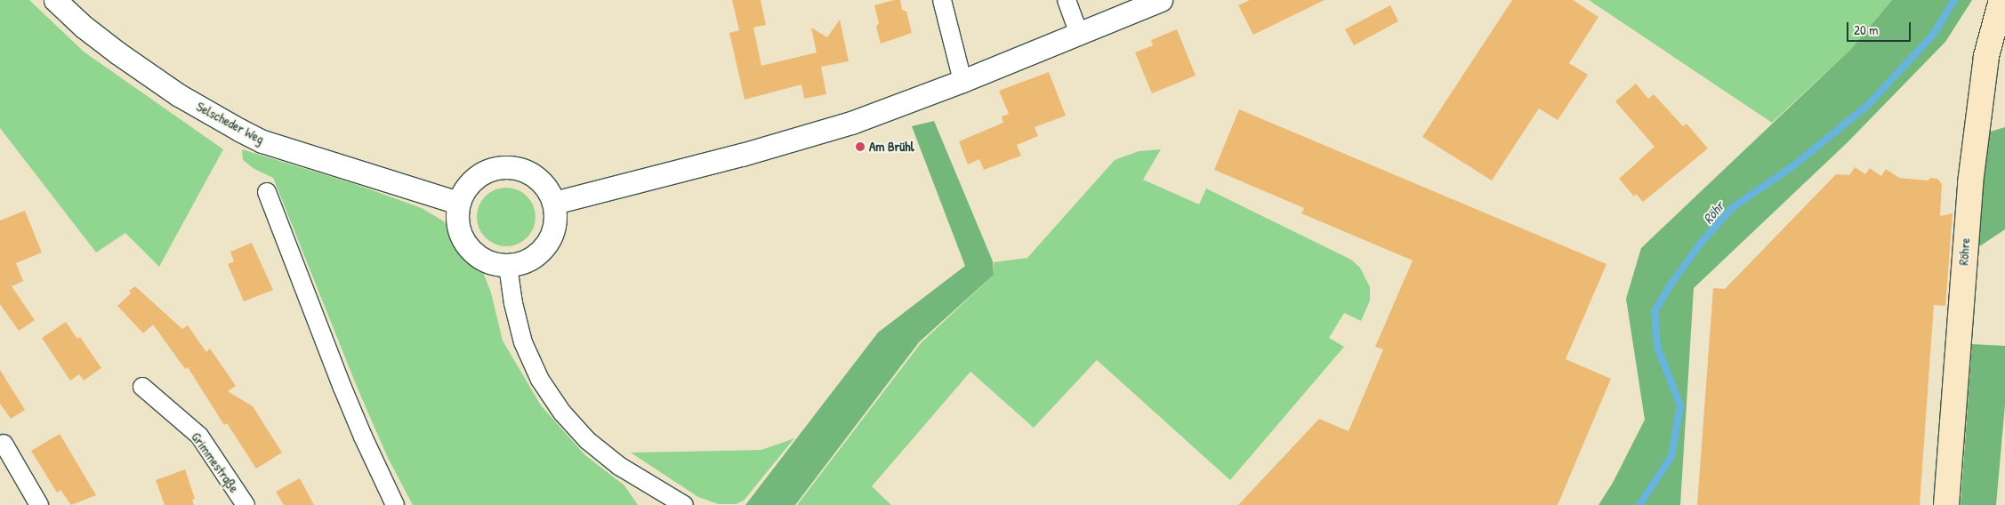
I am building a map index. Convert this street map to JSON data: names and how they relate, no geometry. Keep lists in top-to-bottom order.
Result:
{
  "streets": {
    "main road": ["Röhre"],
    "street": ["Selscheder Weg", "Grimmestraße"]
  },
  "water": ["Röhr"],
  "places": ["Am Brühl"],
  "scale_bar": "20 m"
}
